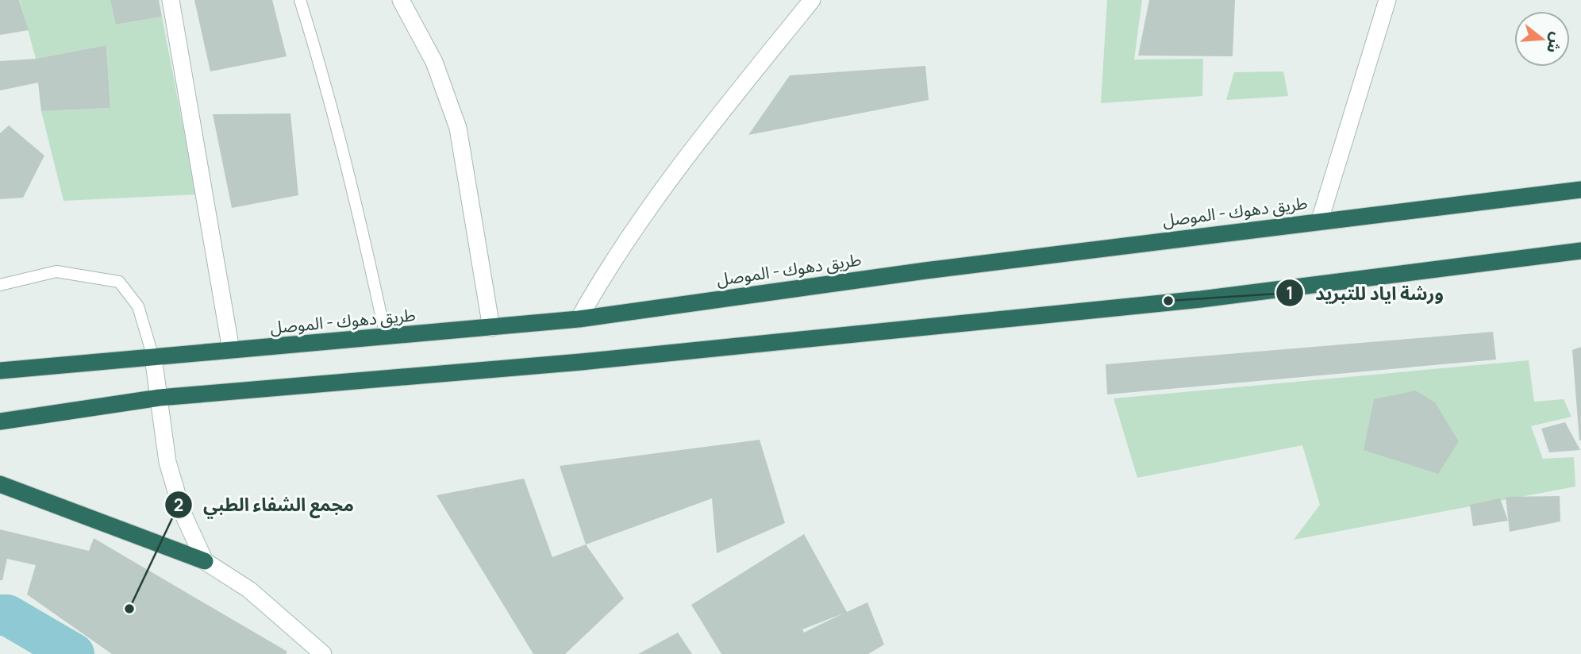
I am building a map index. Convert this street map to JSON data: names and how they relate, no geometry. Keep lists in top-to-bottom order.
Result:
{
  "streets": {
    "highway": ["طريق دهوك - الموصل"]
  },
  "places": ["ورشة اياد للتبريد", "مجمع الشفاء الطبي"],
  "north": "right"
}
